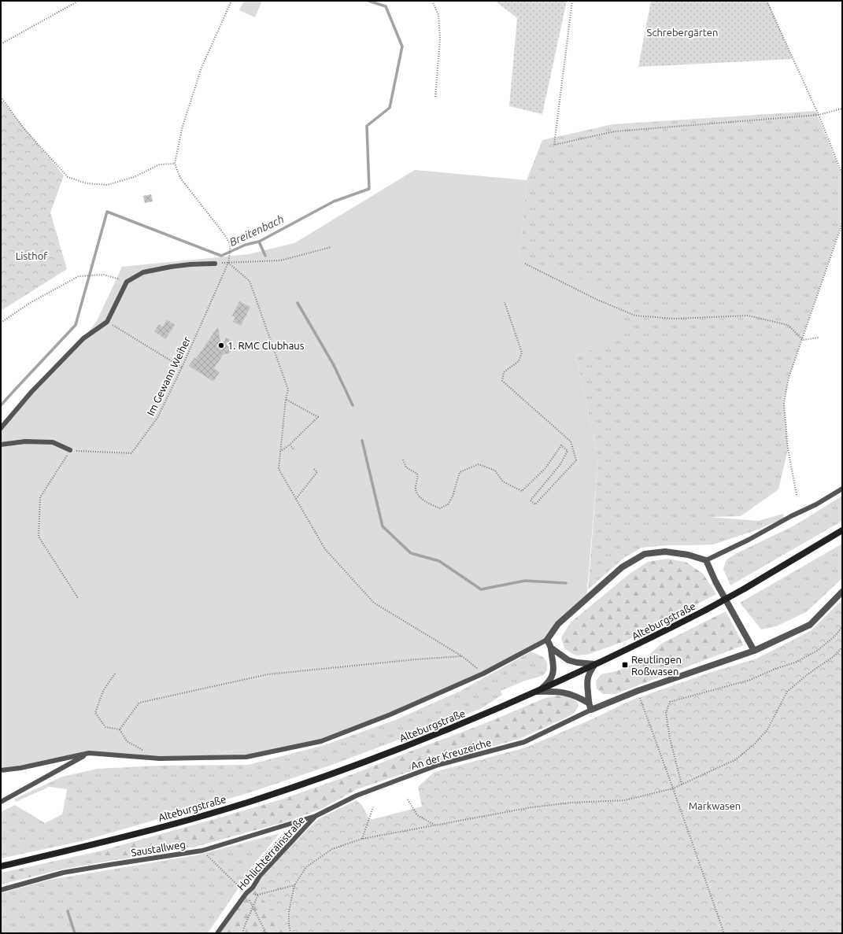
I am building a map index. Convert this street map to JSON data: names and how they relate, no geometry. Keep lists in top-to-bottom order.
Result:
{
  "streets": {
    "main road": ["Alteburgstraße"],
    "lane": ["An der Kreuzeiche", "Saustallweg", "Hohlichterrainstraße"],
    "path": ["Im Gewann Weiher"]
  },
  "crossings": [
    ["An der Kreuzeiche", "Saustallweg"],
    ["An der Kreuzeiche", "Hohlichterrainstraße"],
    ["Saustallweg", "Hohlichterrainstraße"]
  ],
  "water": ["Breitenbach"],
  "parks": ["Schrebergärten", "Listhof", "Markwasen"],
  "places": {
    "other": ["1. RMC Clubhaus"],
    "transit": ["Reutlingen Roßwasen"]
  }
}
